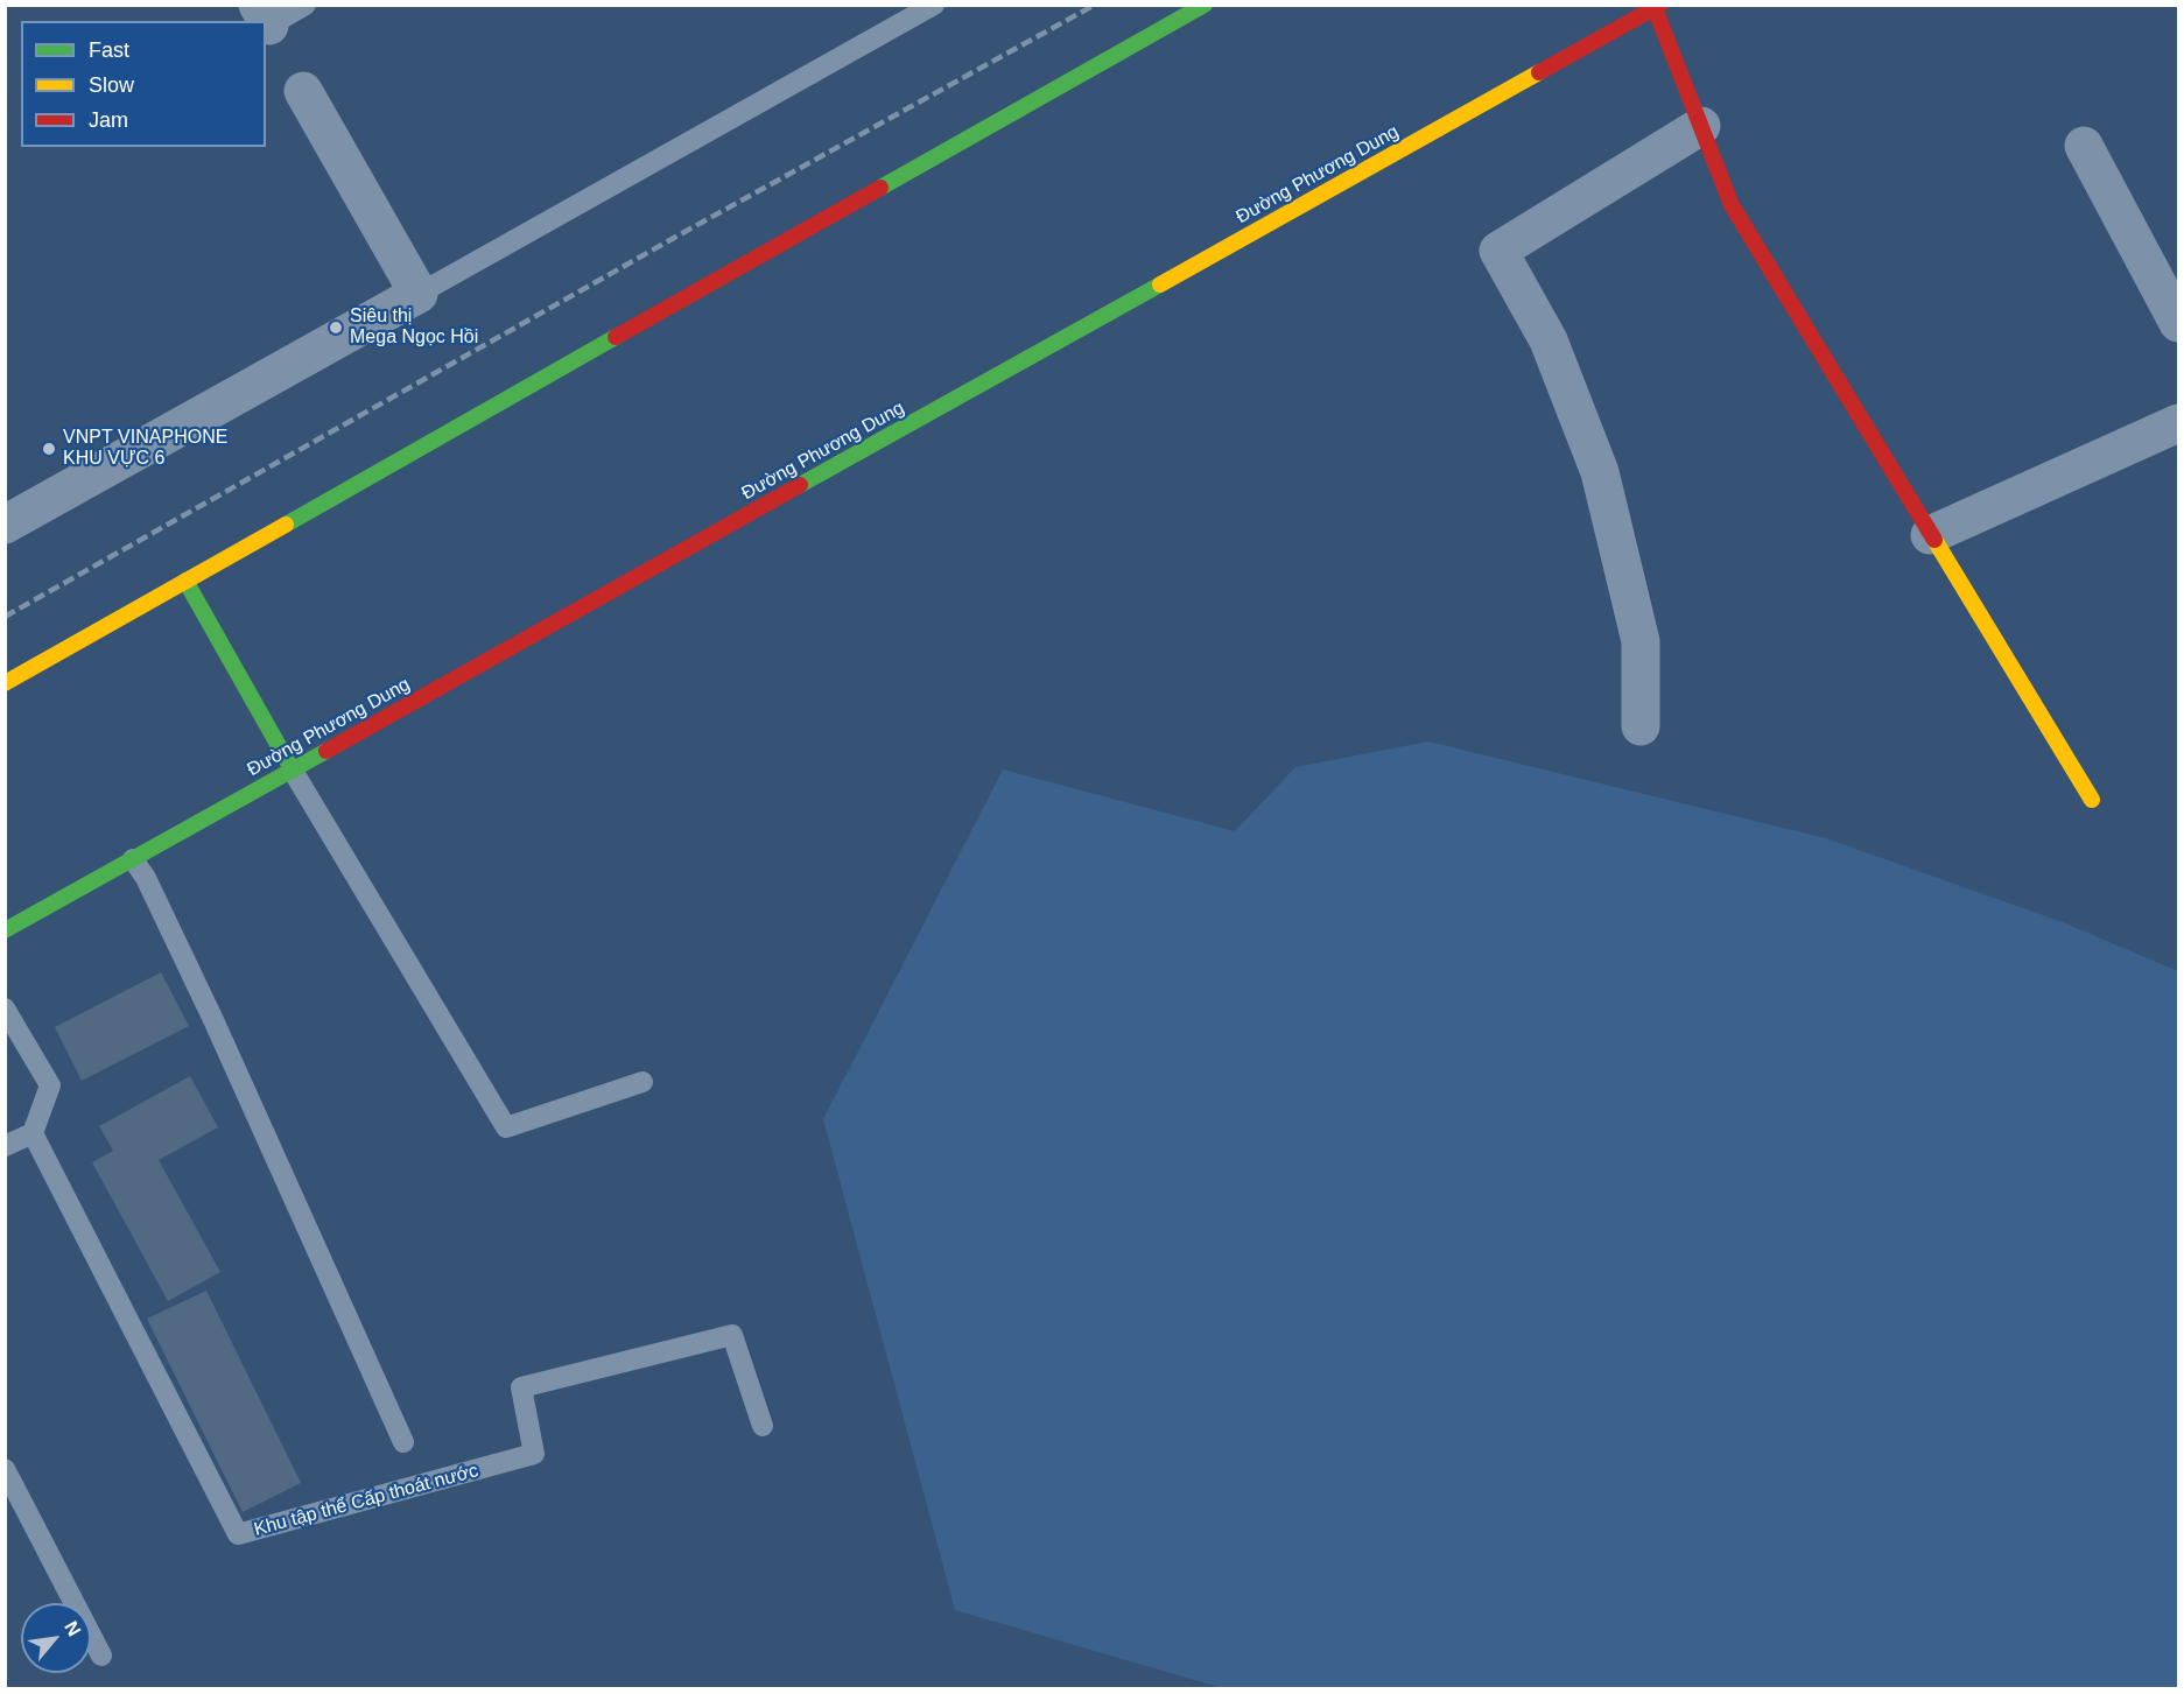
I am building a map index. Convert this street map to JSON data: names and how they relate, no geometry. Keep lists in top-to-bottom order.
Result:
{
  "streets": {
    "main road": ["Đường Phương Dung"],
    "lane": ["Khu tập thể Cấp thoát nước"]
  },
  "places": ["Siêu thị Mega Ngọc Hồi", "VNPT VINAPHONE KHU VỰC 6"],
  "legend": ["Fast", "Slow", "Jam"],
  "north": "top right"
}
